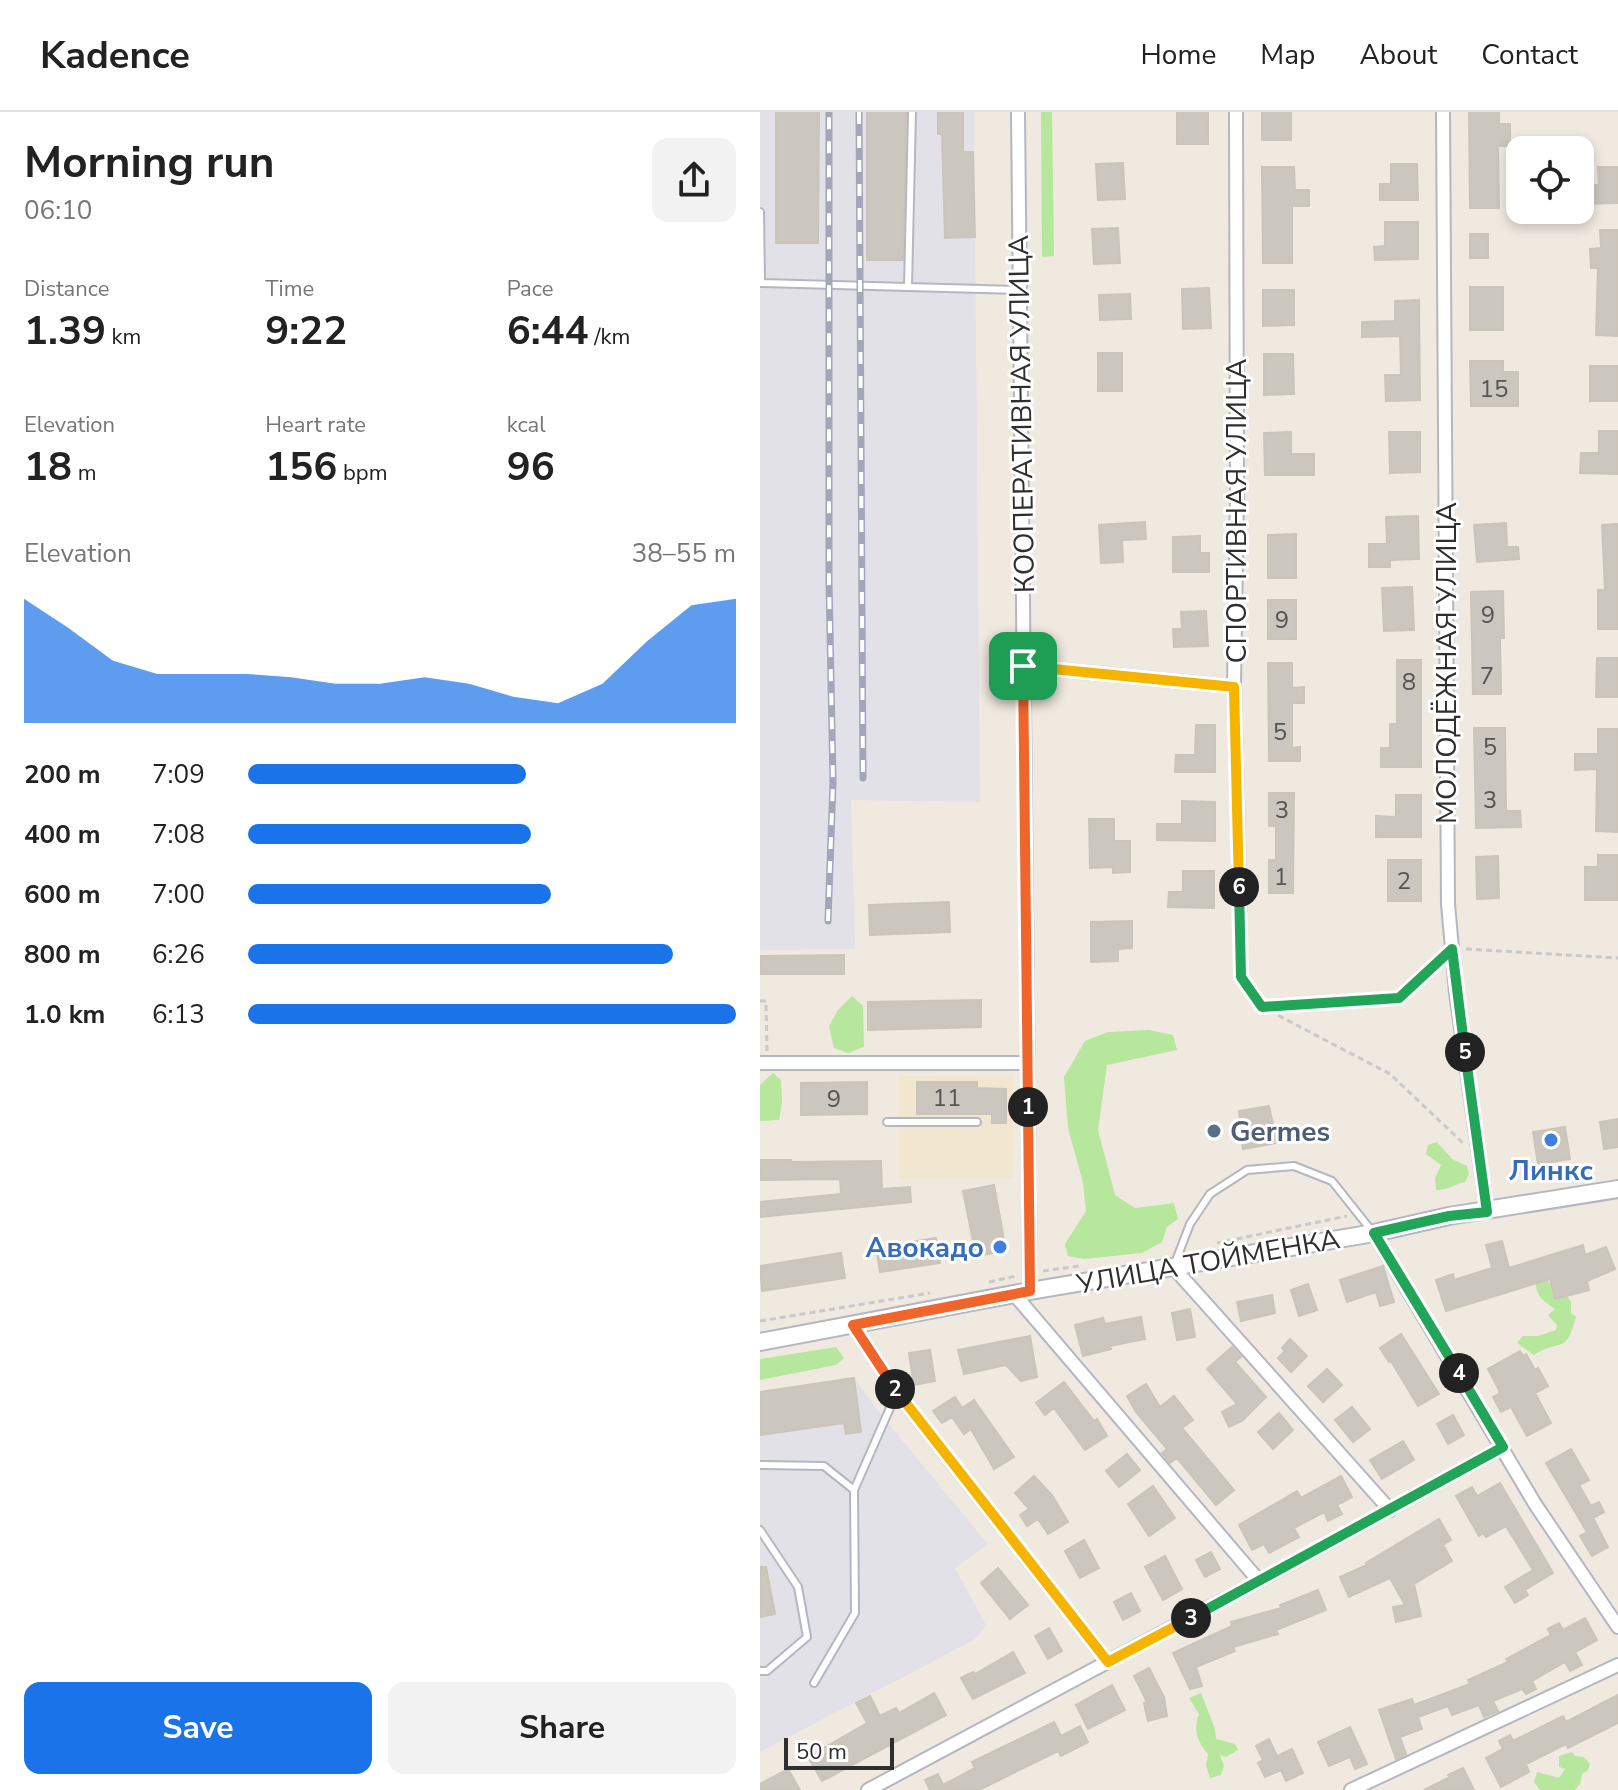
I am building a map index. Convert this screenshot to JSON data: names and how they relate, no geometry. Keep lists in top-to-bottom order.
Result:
{
  "streets": {
    "street": [
      "КООПЕРАТИВНАЯ УЛИЦА",
      "СПОРТИВНАЯ УЛИЦА",
      "МОЛОДЁЖНАЯ УЛИЦА",
      "УЛИЦА ТОЙМЕНКА"
    ]
  },
  "crossings": [
    ["КООПЕРАТИВНАЯ УЛИЦА", "УЛИЦА ТОЙМЕНКА"],
    ["МОЛОДЁЖНАЯ УЛИЦА", "УЛИЦА ТОЙМЕНКА"]
  ],
  "places": ["Germes", "Линкс", "Авокадо"],
  "house_numbers": [
    "15",
    "9",
    "9",
    "7",
    "8",
    "5",
    "5",
    "3",
    "3",
    "1",
    "2",
    "11",
    "9"
  ],
  "scale_bar": "50 m",
  "page": {
    "header": "Kadence",
    "nav": [
      "Home",
      "Map",
      "About",
      "Contact"
    ],
    "heading": ["Morning run", "06:10"],
    "stats": [
      ["Distance", "1.39 km"],
      ["Time", "9:22"],
      ["Pace", "6:44 /km"],
      ["Elevation", "18 m"],
      ["Heart rate", "156 bpm"],
      ["kcal", "96"]
    ],
    "chart": ["Elevation", "38–55 m"],
    "list": [
      {
        "name": "200 m",
        "note": "7:09"
      },
      {
        "name": "400 m",
        "note": "7:08"
      },
      {
        "name": "600 m",
        "note": "7:00"
      },
      {
        "name": "800 m",
        "note": "6:26"
      },
      {
        "name": "1.0 km",
        "note": "6:13"
      }
    ],
    "pins": [
      "6",
      "5",
      "1",
      "4",
      "2",
      "3"
    ],
    "buttons": ["Save", "Share"],
    "scale": "50 m"
  }
}
